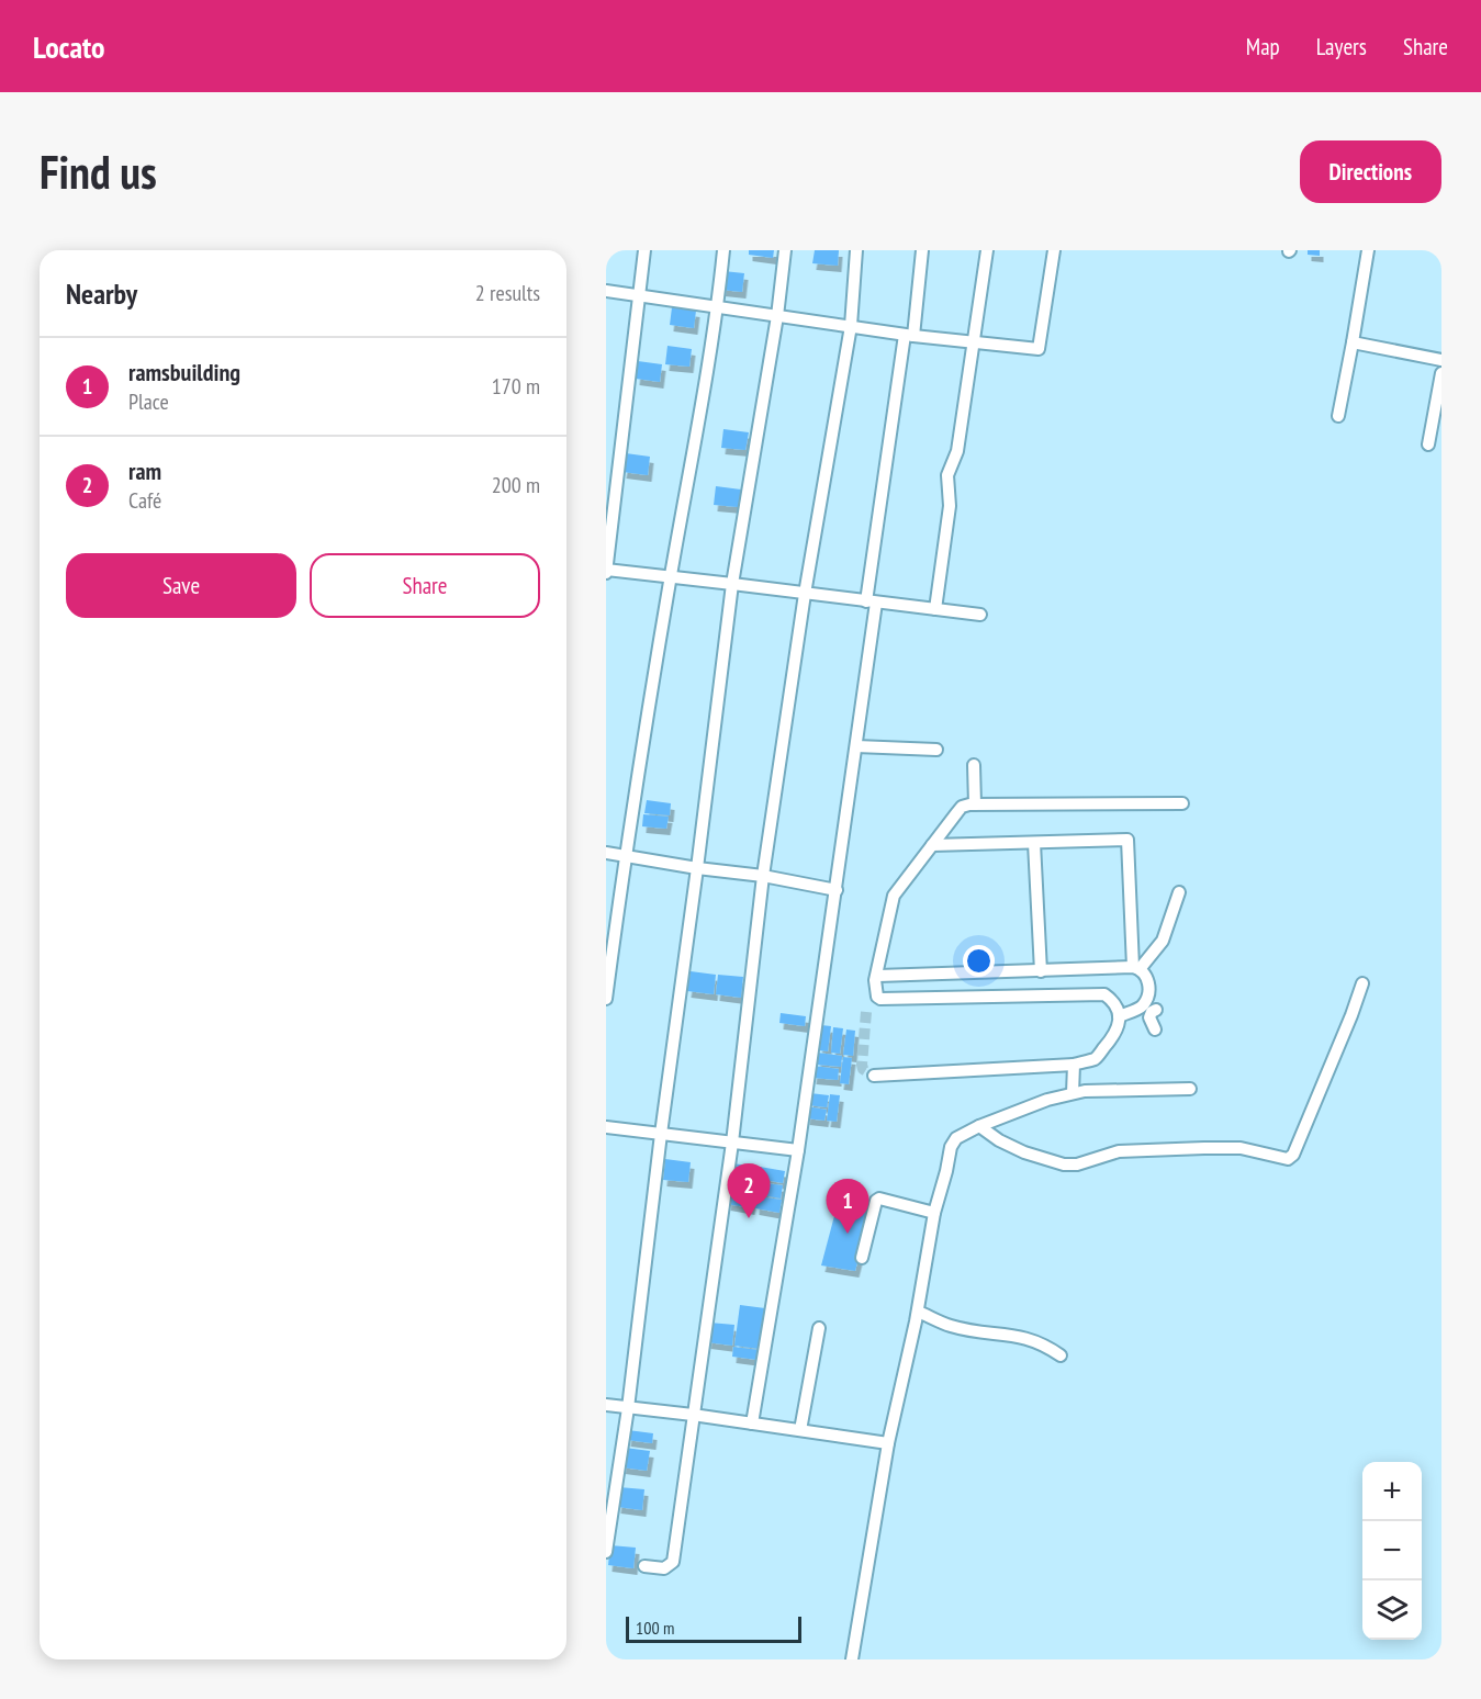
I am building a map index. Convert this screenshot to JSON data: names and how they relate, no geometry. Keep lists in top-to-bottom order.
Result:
{
  "scale_bar": "100 m",
  "page": {
    "header": "Locato",
    "nav": ["Map", "Layers", "Share"],
    "buttons": [
      "Directions",
      ["Save", "Share"]
    ],
    "title": "Find us",
    "heading": ["Nearby", "2 results"],
    "list": [
      {
        "mark": "1",
        "name": "ramsbuilding",
        "note": "Place",
        "value": "170 m"
      },
      {
        "mark": "2",
        "name": "ram",
        "note": "Café",
        "value": "200 m"
      }
    ],
    "pins": ["2", "1"],
    "map_buttons": ["+", "−"],
    "scale": "100 m"
  }
}
